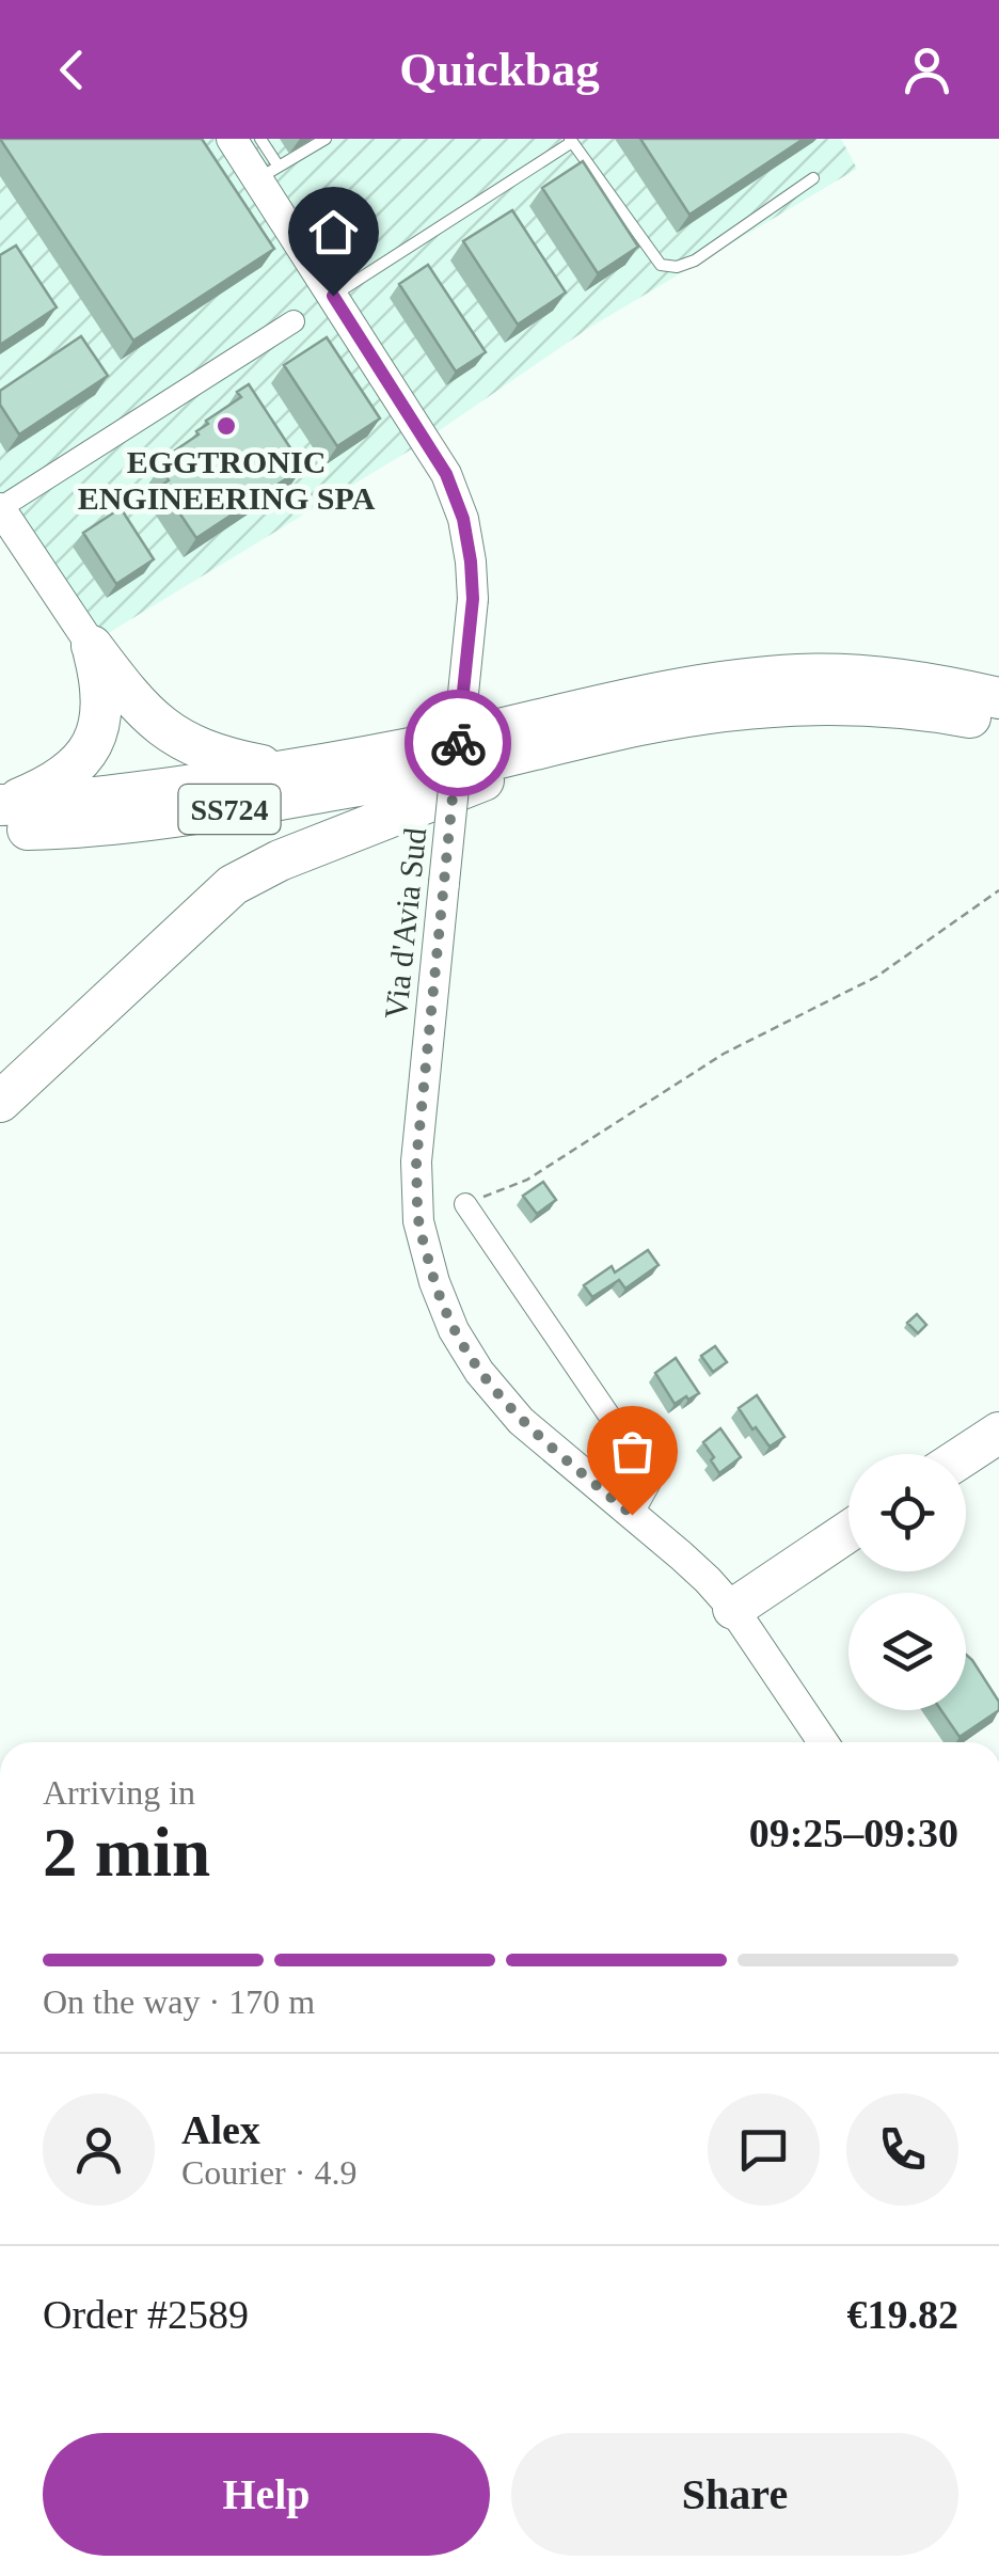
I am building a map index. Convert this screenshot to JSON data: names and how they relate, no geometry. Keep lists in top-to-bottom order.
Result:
{
  "streets": {
    "highway": ["SS724"],
    "street": ["Via d'Avia Sud"]
  },
  "places": ["EGGTRONIC ENGINEERING SPA"],
  "page": {
    "header": "Quickbag",
    "heading": ["2 min", "Arriving in", "09:25–09:30"],
    "panel": [
      "Alex",
      "Courier · 4.9",
      "Order #2589",
      "€19.82"
    ],
    "bar": "On the way · 170 m",
    "buttons": ["Help", "Share"]
  }
}
